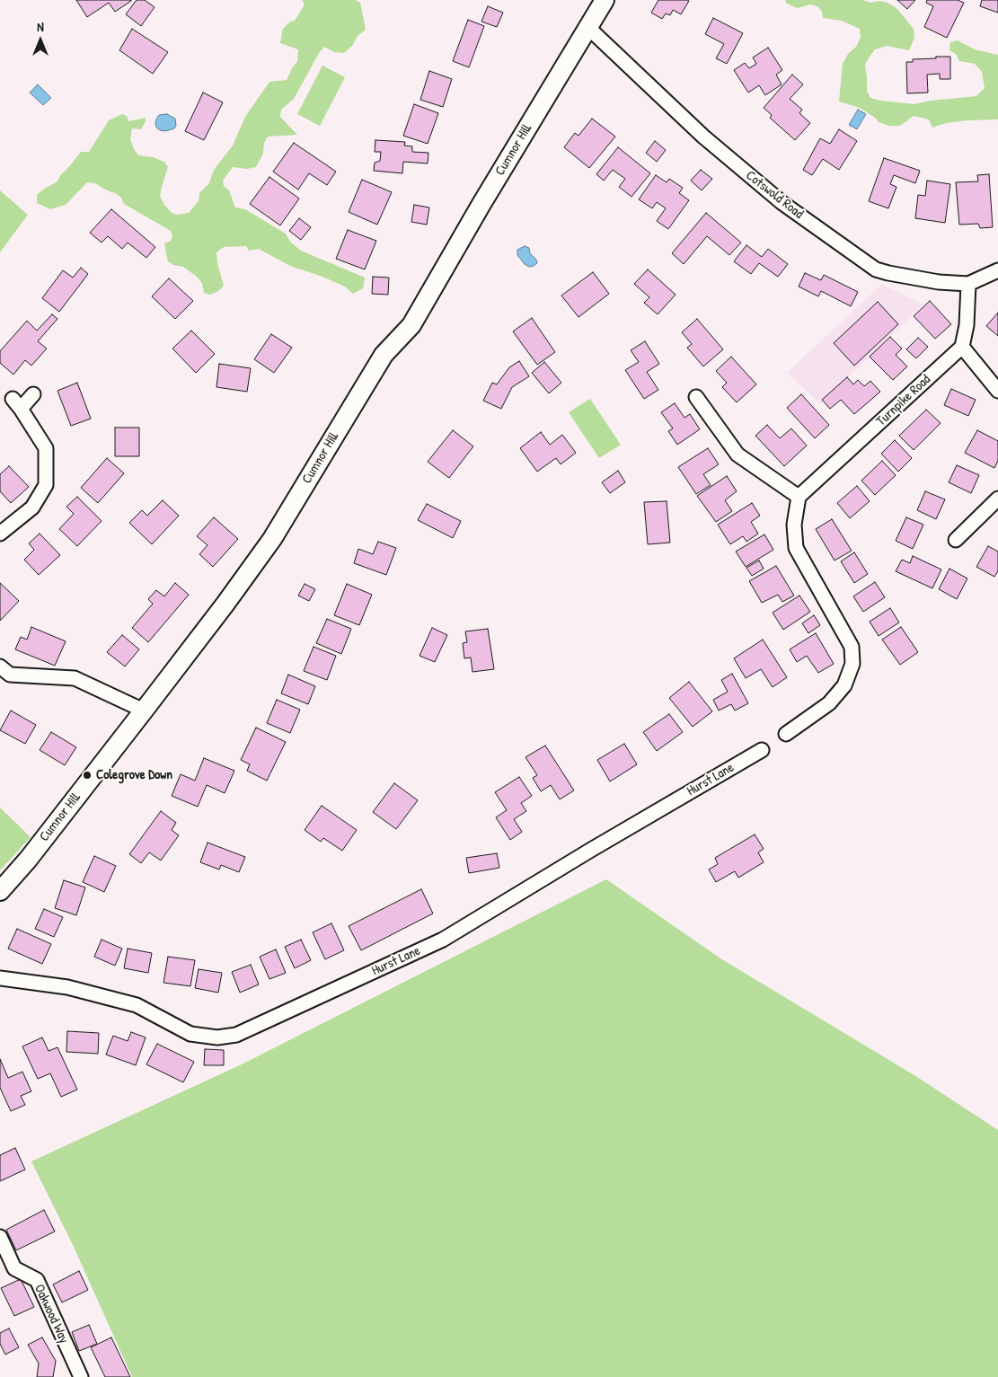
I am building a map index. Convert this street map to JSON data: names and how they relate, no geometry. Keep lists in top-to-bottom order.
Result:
{
  "streets": {
    "street": [
      "Cumnor Hill",
      "Cotswold Road",
      "Turnpike Road",
      "Hurst Lane",
      "Oakwood Way"
    ]
  },
  "crossings": [
    ["Cumnor Hill", "Cotswold Road"]
  ],
  "places": ["Colegrove Down"],
  "north": "top"
}
